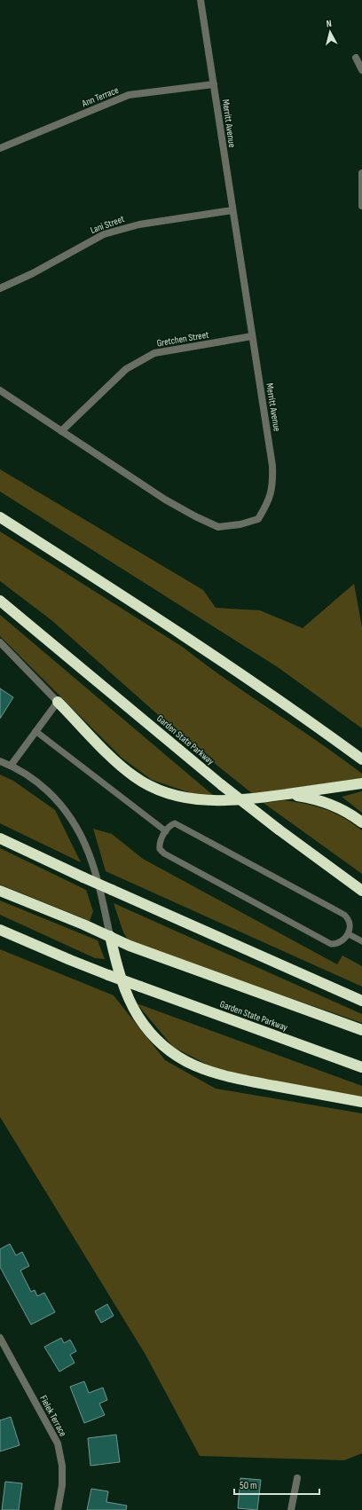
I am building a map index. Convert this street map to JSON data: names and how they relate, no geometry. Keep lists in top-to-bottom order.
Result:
{
  "streets": {
    "highway": ["Garden State Parkway"],
    "street": [
      "Ann Terrace",
      "Merritt Avenue",
      "Lani Street",
      "Gretchen Street",
      "Fielek Terrace"
    ]
  },
  "crossings": [
    ["Ann Terrace", "Merritt Avenue"],
    ["Merritt Avenue", "Lani Street"],
    ["Merritt Avenue", "Gretchen Street"]
  ],
  "scale_bar": "50 m",
  "north": "top"
}
